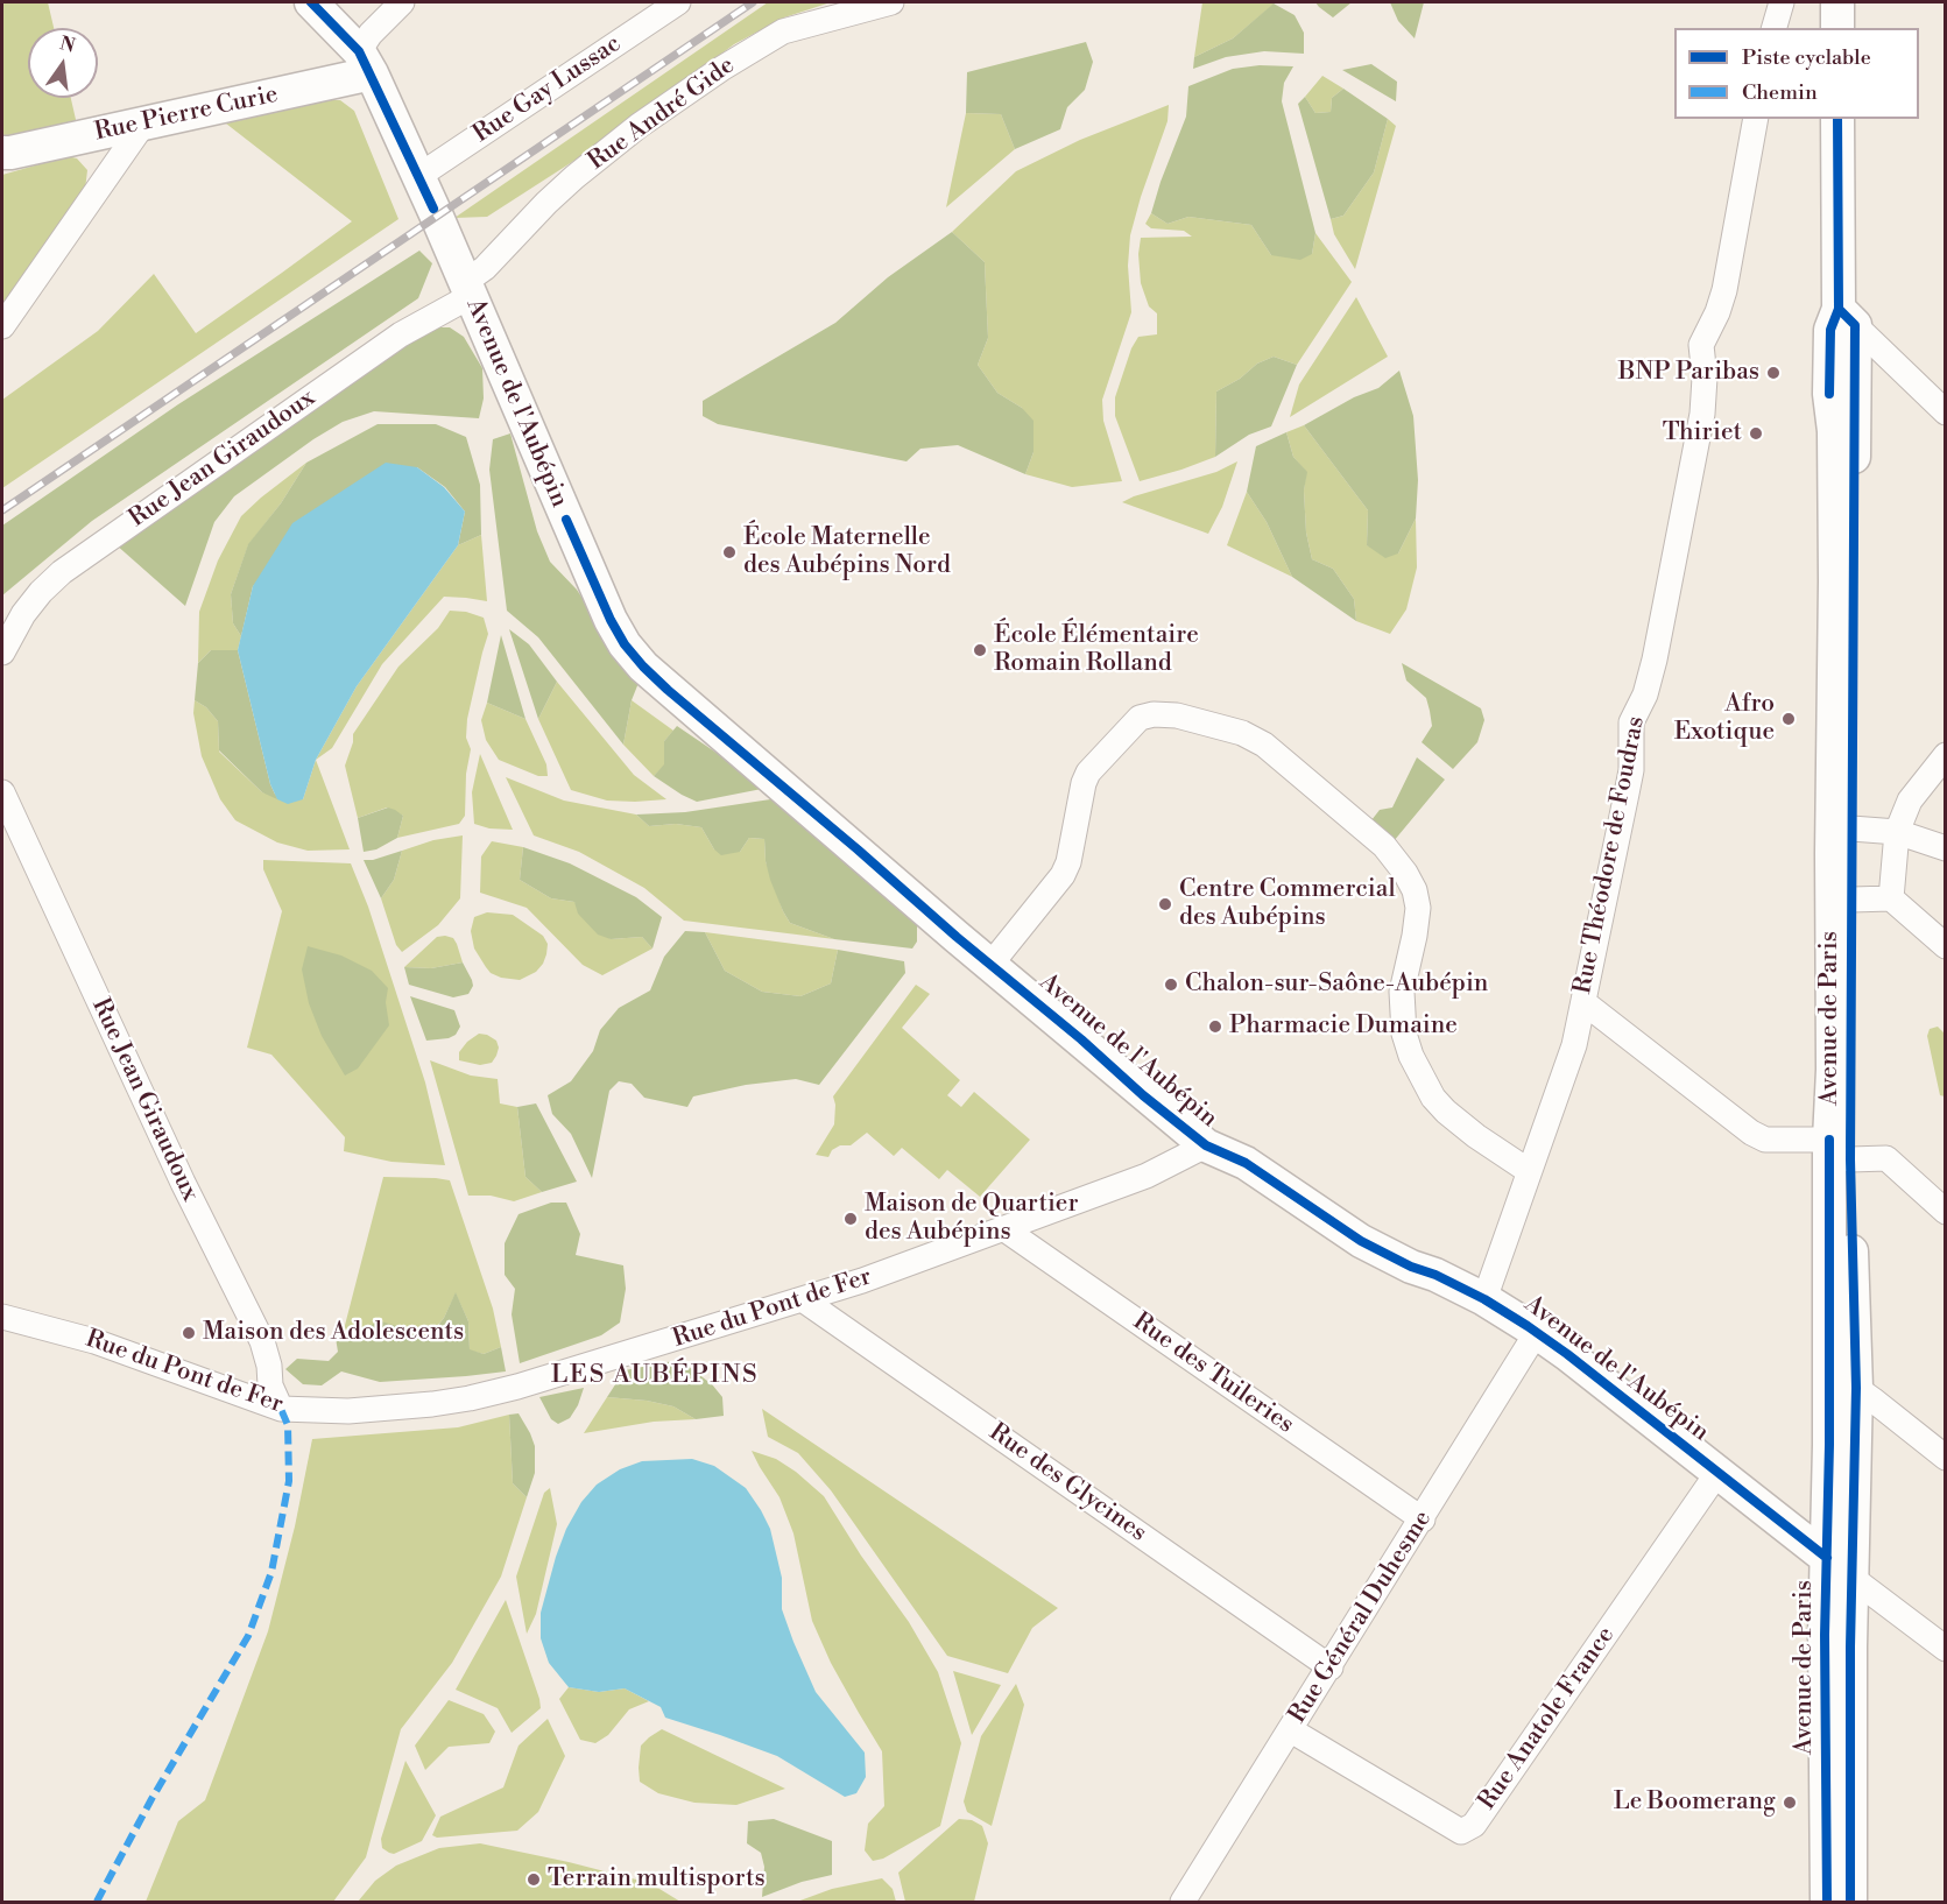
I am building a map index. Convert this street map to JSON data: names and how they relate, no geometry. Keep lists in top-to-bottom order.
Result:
{
  "streets": {
    "main road": ["Rue Pierre Curie", "Avenue de l'Aubépin", "Avenue de Paris"],
    "street": [
      "Rue Gay Lussac",
      "Rue André Gide",
      "Rue Jean Giraudoux",
      "Rue Théodore de Foudras",
      "Rue du Pont de Fer",
      "Rue des Tuileries",
      "Rue des Glycines",
      "Rue Général Duhesme",
      "Rue Anatole France"
    ]
  },
  "crossings": [
    ["Rue Gay Lussac", "Avenue de l'Aubépin"],
    ["Rue Pierre Curie", "Avenue de l'Aubépin"],
    ["Rue André Gide", "Avenue de l'Aubépin"],
    ["Rue André Gide", "Rue Jean Giraudoux"],
    ["Avenue de l'Aubépin", "Rue Jean Giraudoux"],
    ["Avenue de l'Aubépin", "Rue Théodore de Foudras"],
    ["Avenue de l'Aubépin", "Avenue de Paris"],
    ["Avenue de l'Aubépin", "Rue du Pont de Fer"],
    ["Avenue de l'Aubépin", "Rue Général Duhesme"],
    ["Avenue de l'Aubépin", "Rue Anatole France"],
    ["Rue Jean Giraudoux", "Rue du Pont de Fer"],
    ["Rue du Pont de Fer", "Rue des Tuileries"],
    ["Rue du Pont de Fer", "Rue des Glycines"],
    ["Rue des Tuileries", "Rue Général Duhesme"],
    ["Rue des Glycines", "Rue Général Duhesme"],
    ["Rue Général Duhesme", "Rue Anatole France"]
  ],
  "districts": ["LES AUBÉPINS"],
  "places": [
    "BNP Paribas",
    "Thiriet",
    "École Maternelle des Aubépins Nord",
    "École Élémentaire Romain Rolland",
    "Afro Exotique",
    "Centre Commercial des Aubépins",
    "Chalon-sur-Saône-Aubépin",
    "Pharmacie Dumaine",
    "Maison de Quartier des Aubépins",
    "Maison des Adolescents",
    "Le Boomerang",
    "Terrain multisports"
  ],
  "legend": ["Piste cyclable", "Chemin"],
  "north": "top"
}
